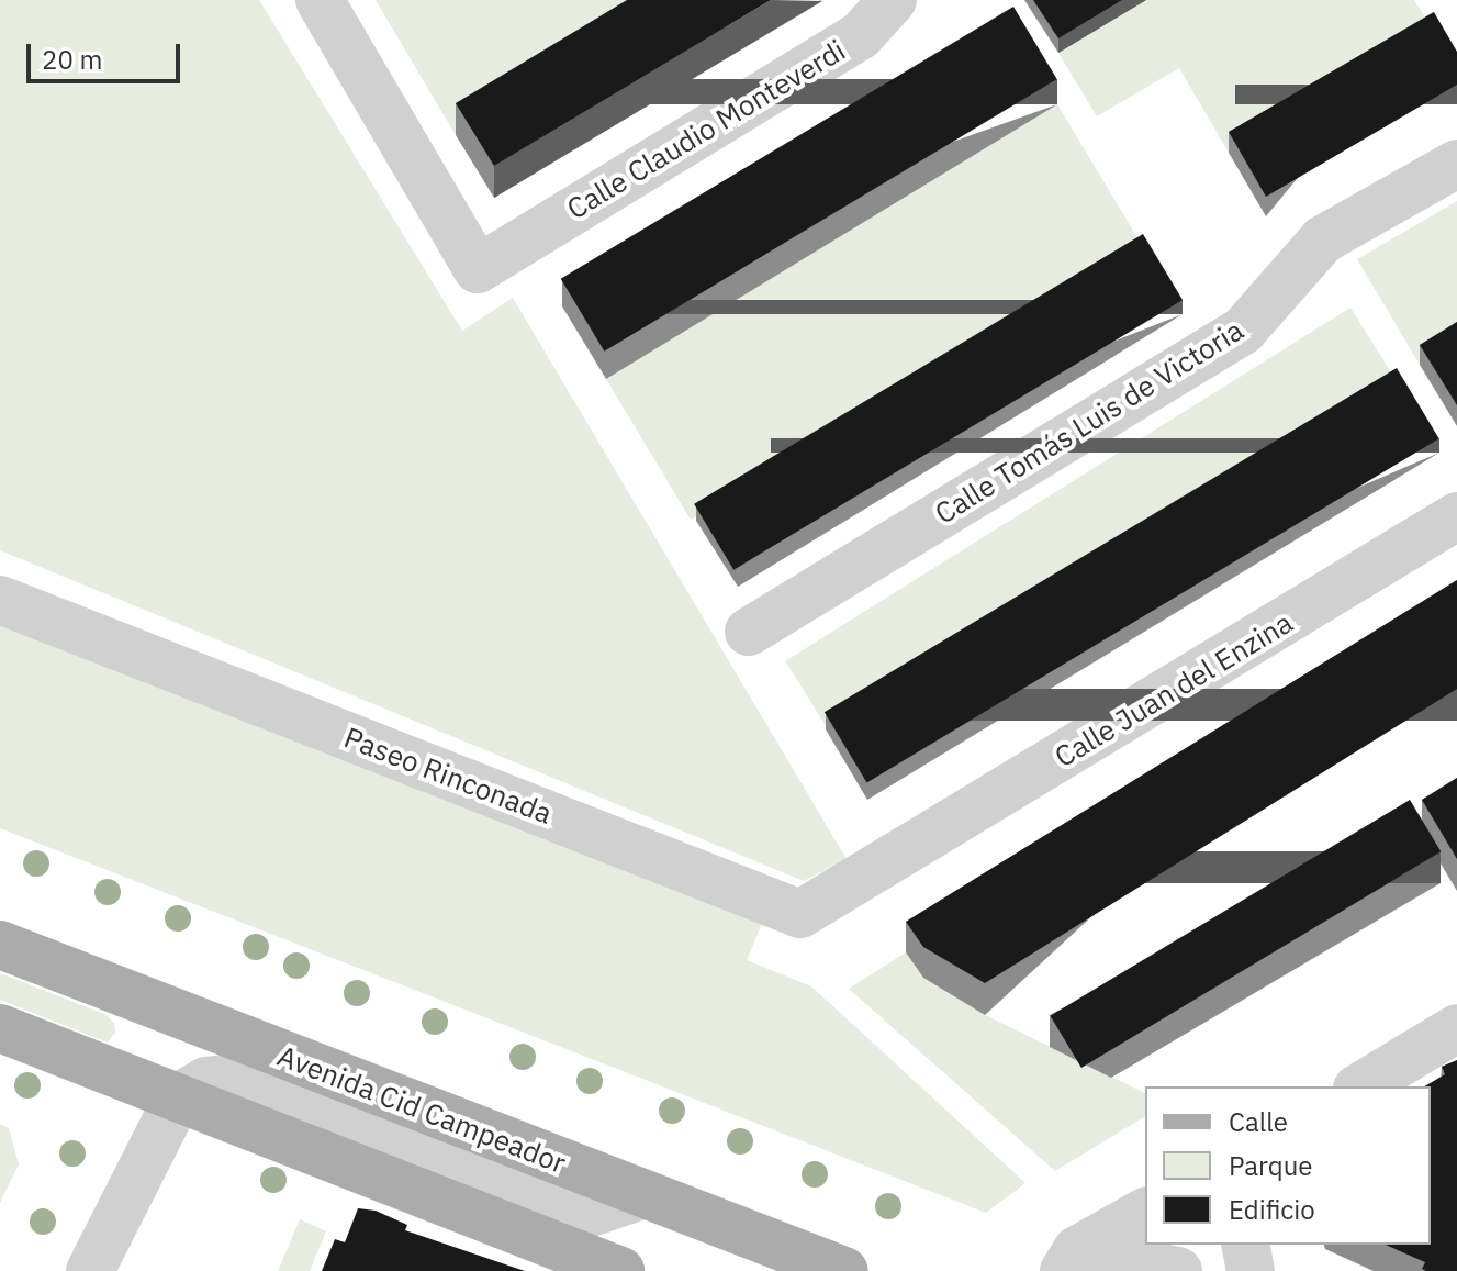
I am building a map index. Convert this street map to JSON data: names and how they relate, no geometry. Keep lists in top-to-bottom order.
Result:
{
  "streets": {
    "main road": ["Avenida Cid Campeador"],
    "street": [
      "Calle Claudio Monteverdi",
      "Calle Tomás Luis de Victoria",
      "Calle Juan del Enzina",
      "Paseo Rinconada"
    ]
  },
  "crossings": [
    ["Calle Juan del Enzina", "Paseo Rinconada"]
  ],
  "legend": ["Calle", "Parque", "Edificio"],
  "scale_bar": "20 m"
}
